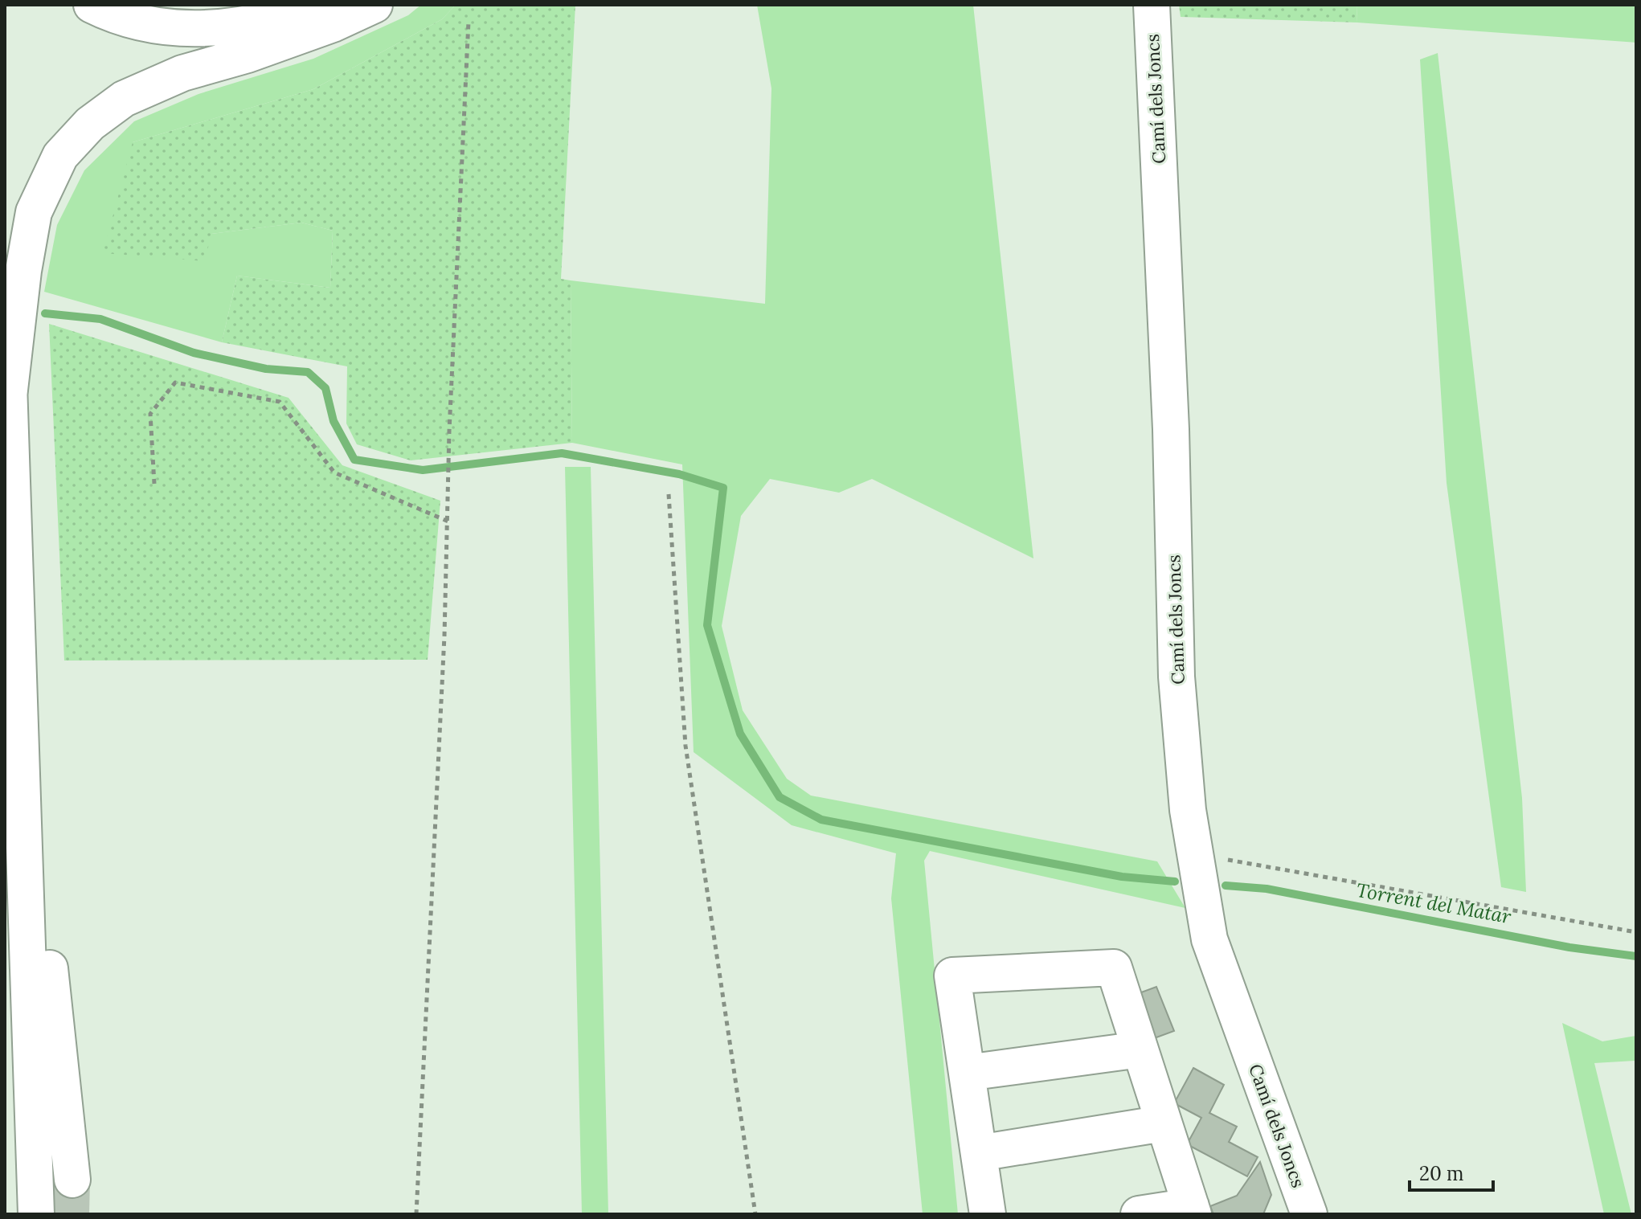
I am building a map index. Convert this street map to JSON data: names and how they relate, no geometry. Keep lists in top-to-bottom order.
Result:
{
  "streets": {
    "main road": ["Camí dels Joncs"]
  },
  "water": ["Torrent del Matar"],
  "scale_bar": "20 m"
}
